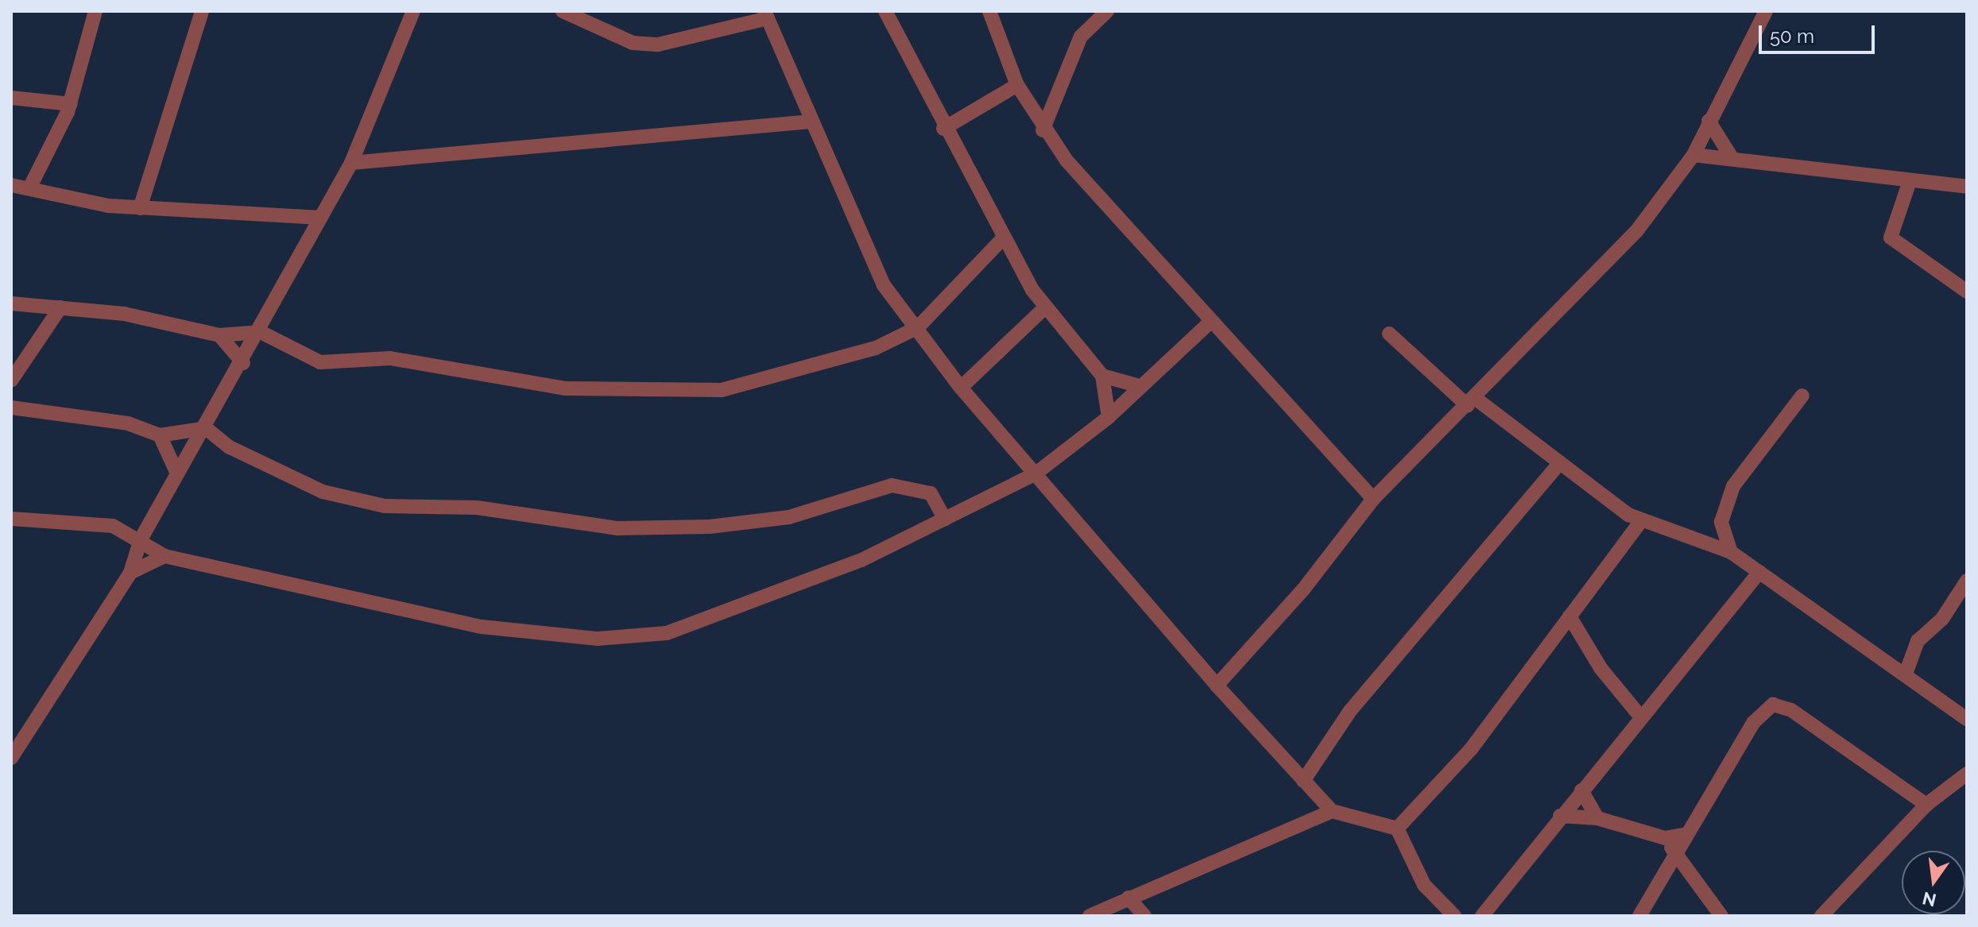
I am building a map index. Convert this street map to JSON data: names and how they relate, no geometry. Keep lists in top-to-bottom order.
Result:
{
  "scale_bar": "50 m",
  "north": "bottom"
}
